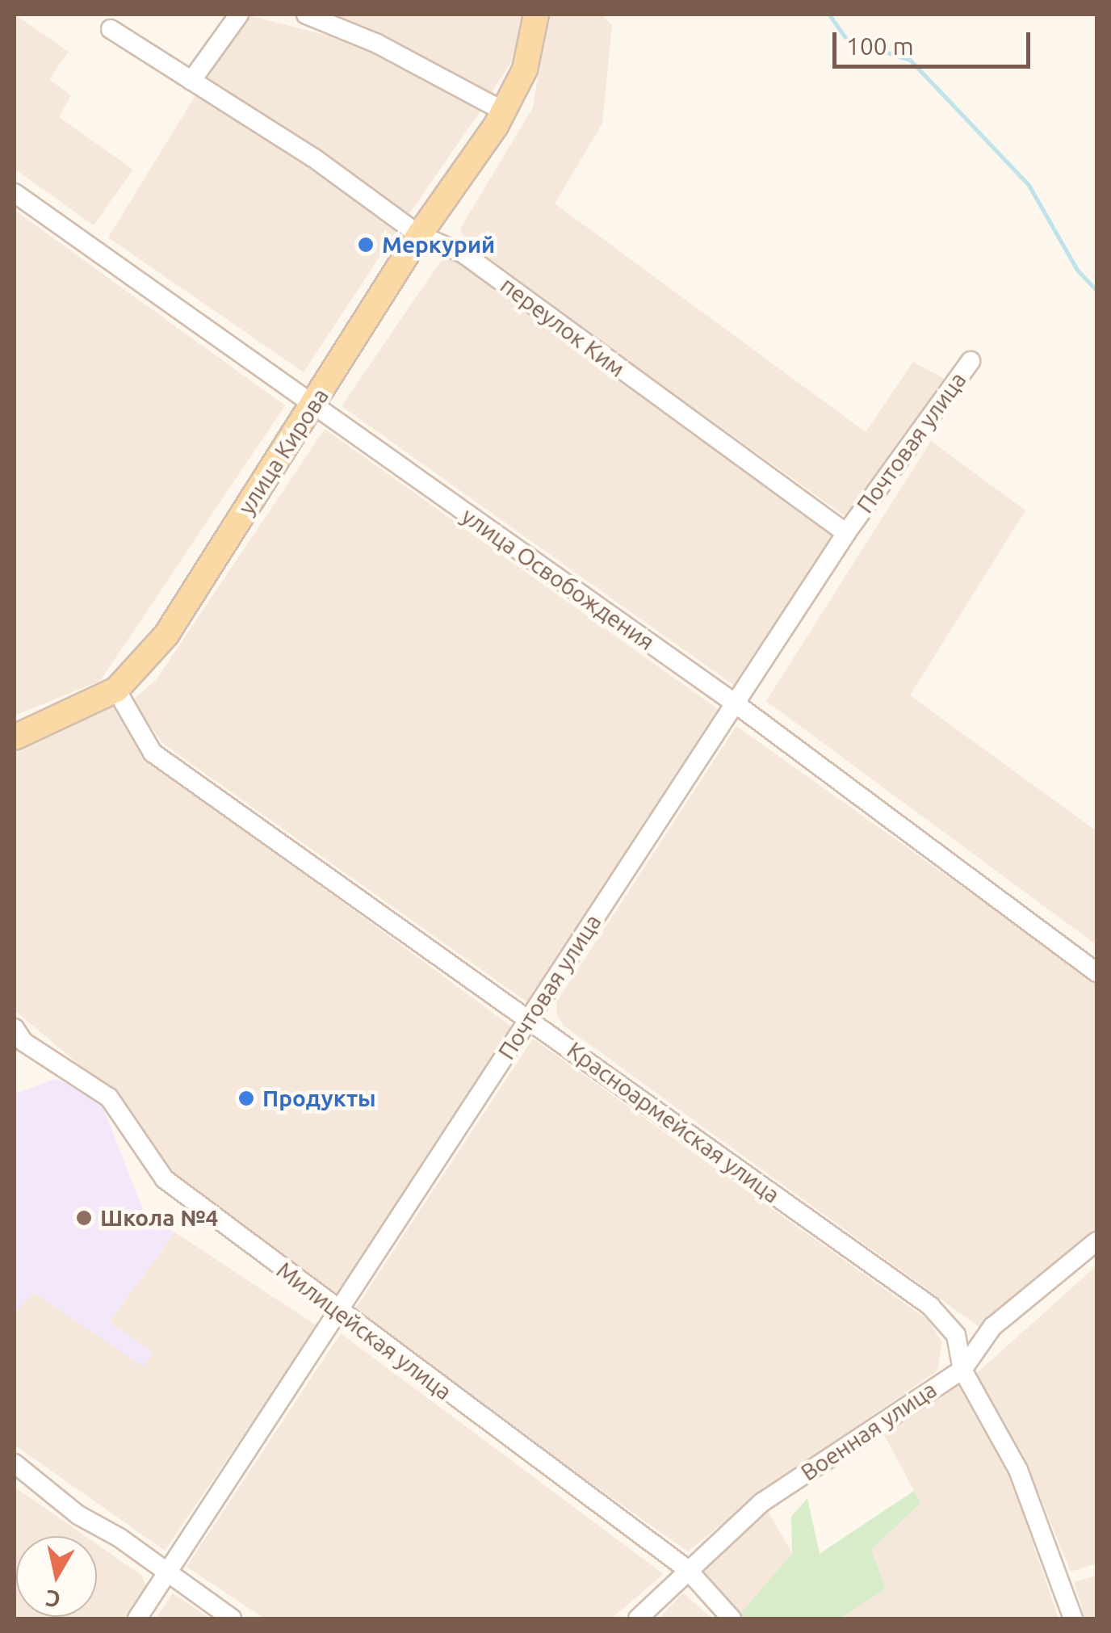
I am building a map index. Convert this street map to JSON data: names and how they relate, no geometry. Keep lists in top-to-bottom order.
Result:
{
  "streets": {
    "main road": ["улица Кирова"],
    "street": [
      "переулок Ким",
      "Почтовая улица",
      "улица Освобождения",
      "Красноармейская улица",
      "Милицейская улица",
      "Военная улица"
    ]
  },
  "crossings": [
    ["переулок Ким", "Почтовая улица"],
    ["переулок Ким", "улица Кирова"],
    ["Почтовая улица", "улица Освобождения"],
    ["Почтовая улица", "Красноармейская улица"],
    ["Почтовая улица", "Милицейская улица"],
    ["улица Кирова", "улица Освобождения"],
    ["улица Кирова", "Красноармейская улица"],
    ["Красноармейская улица", "Военная улица"],
    ["Милицейская улица", "Военная улица"]
  ],
  "places": ["Меркурий", "Продукты", "Школа №4"],
  "scale_bar": "100 m",
  "north": "bottom"
}
